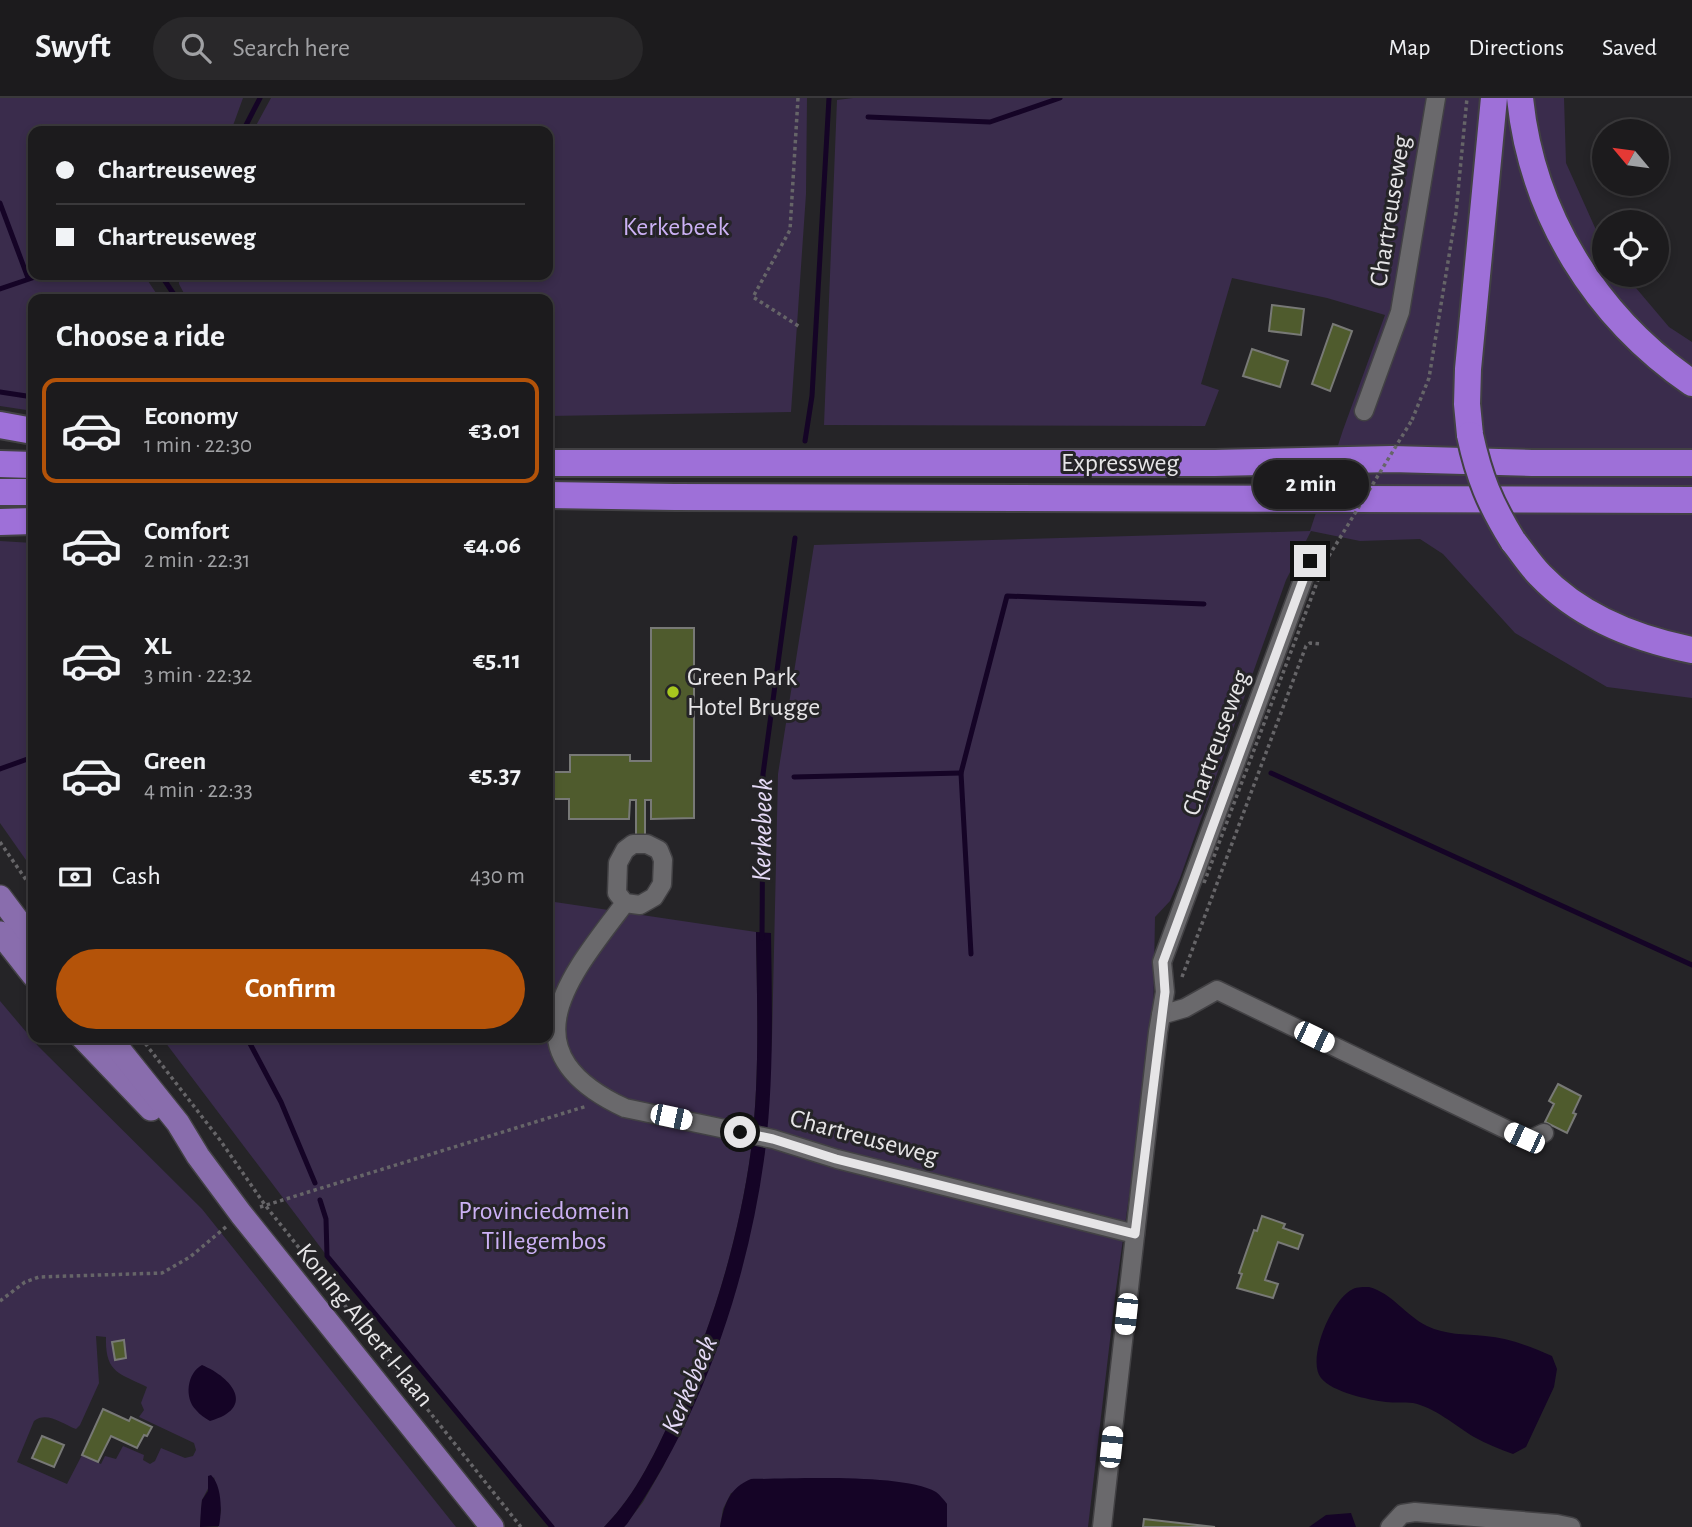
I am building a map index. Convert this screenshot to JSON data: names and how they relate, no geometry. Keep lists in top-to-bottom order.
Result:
{
  "streets": {
    "highway": ["Expressweg"],
    "main road": ["Koning Albert I-laan"],
    "street": ["Chartreuseweg"]
  },
  "water": ["Kerkebeek"],
  "parks": ["Kerkebeek", "Provinciedomein Tillegembos"],
  "places": ["Green Park Hotel Brugge"],
  "north": "top left",
  "page": {
    "header": "Swyft",
    "search": "Search here",
    "nav": ["Map", "Directions", "Saved"],
    "banner": ["Chartreuseweg", "Chartreuseweg"],
    "heading": "Choose a ride",
    "list": [
      {
        "name": "Economy",
        "note": "1 min · 22:30",
        "value": "€3.01"
      },
      {
        "name": "Comfort",
        "note": "2 min · 22:31",
        "value": "€4.06"
      },
      {
        "name": "XL",
        "note": "3 min · 22:32",
        "value": "€5.11"
      },
      {
        "name": "Green",
        "note": "4 min · 22:33",
        "value": "€5.37"
      }
    ],
    "bubble": "2 min",
    "pay": ["Cash", "430 m"],
    "buttons": "Confirm"
  }
}
